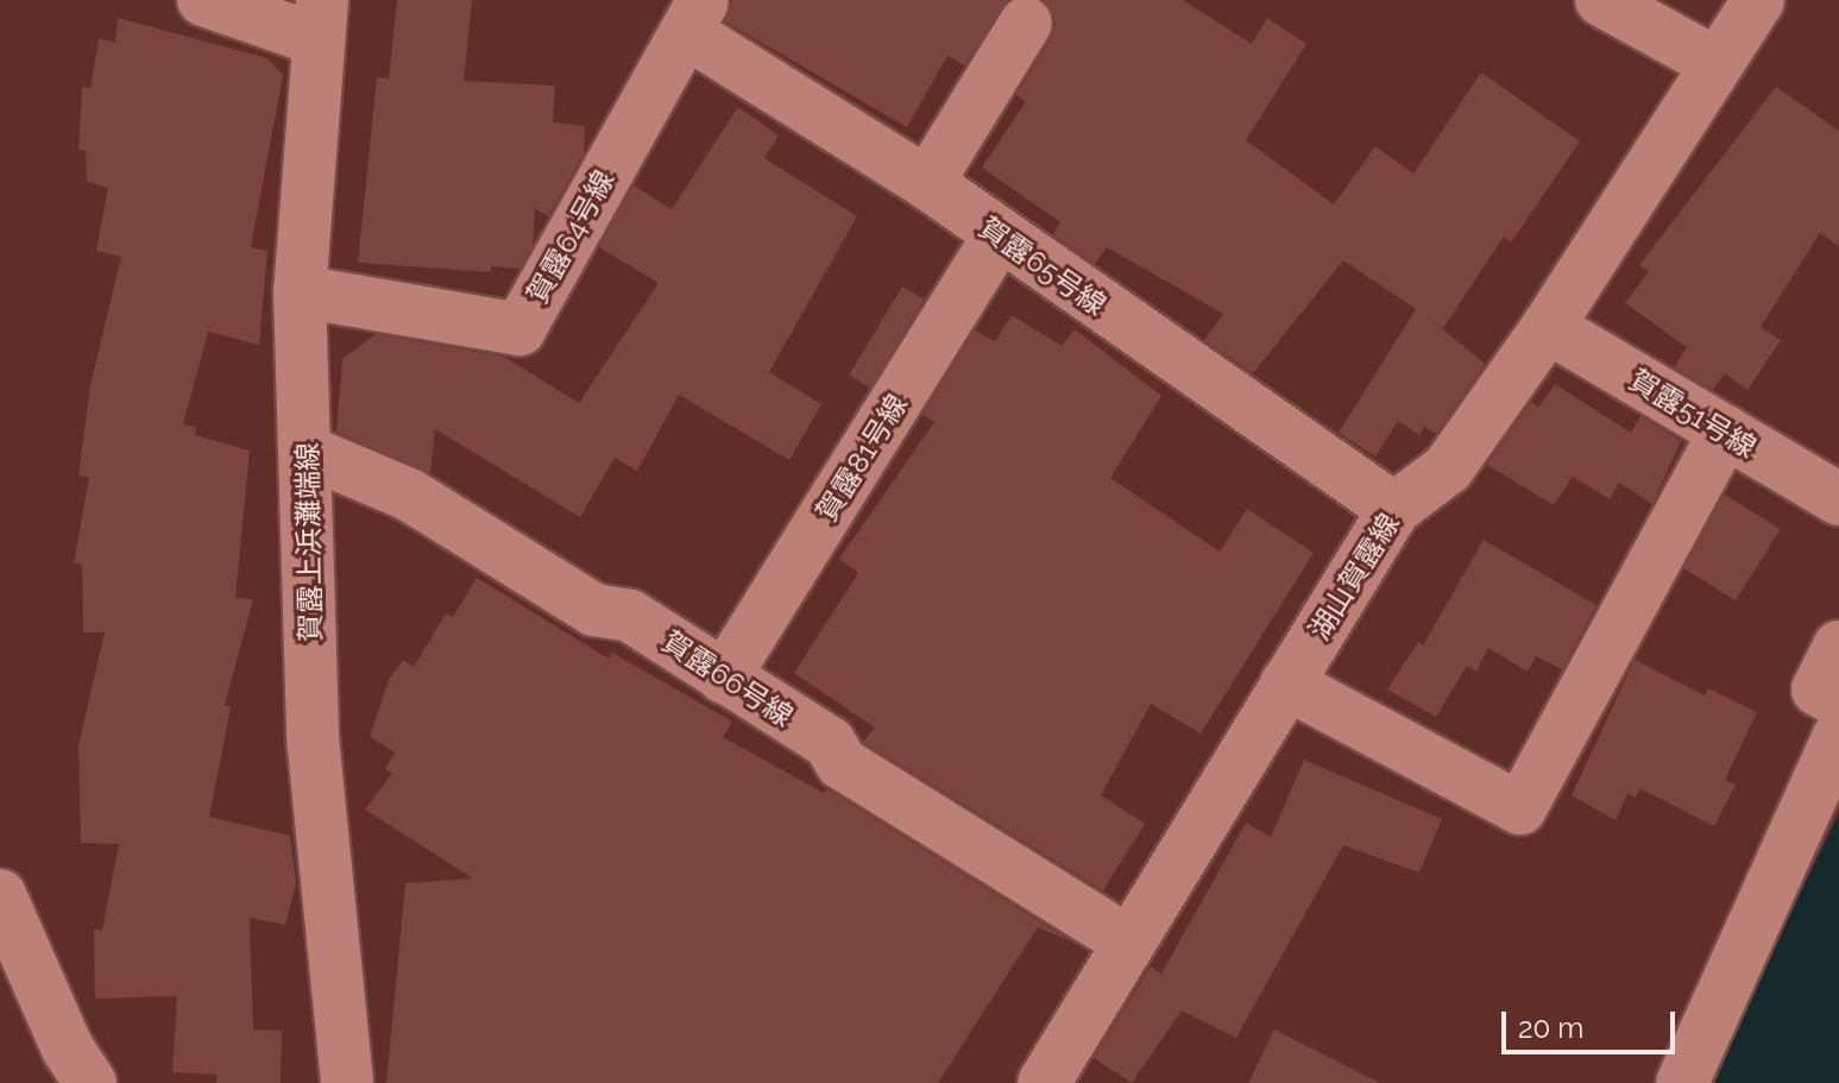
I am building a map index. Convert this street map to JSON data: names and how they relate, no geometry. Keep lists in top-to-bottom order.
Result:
{
  "streets": {
    "street": [
      "賀露64号線",
      "賀露65号線",
      "賀露51号線",
      "賀露81号線",
      "賀露上浜灘端線",
      "湖山賀露線",
      "賀露66号線"
    ]
  },
  "crossings": [
    ["賀露64号線", "賀露65号線"],
    ["賀露64号線", "賀露上浜灘端線"],
    ["賀露65号線", "賀露81号線"],
    ["賀露65号線", "湖山賀露線"],
    ["賀露51号線", "湖山賀露線"],
    ["賀露81号線", "賀露66号線"],
    ["賀露上浜灘端線", "賀露66号線"],
    ["湖山賀露線", "賀露66号線"]
  ],
  "scale_bar": "20 m"
}
